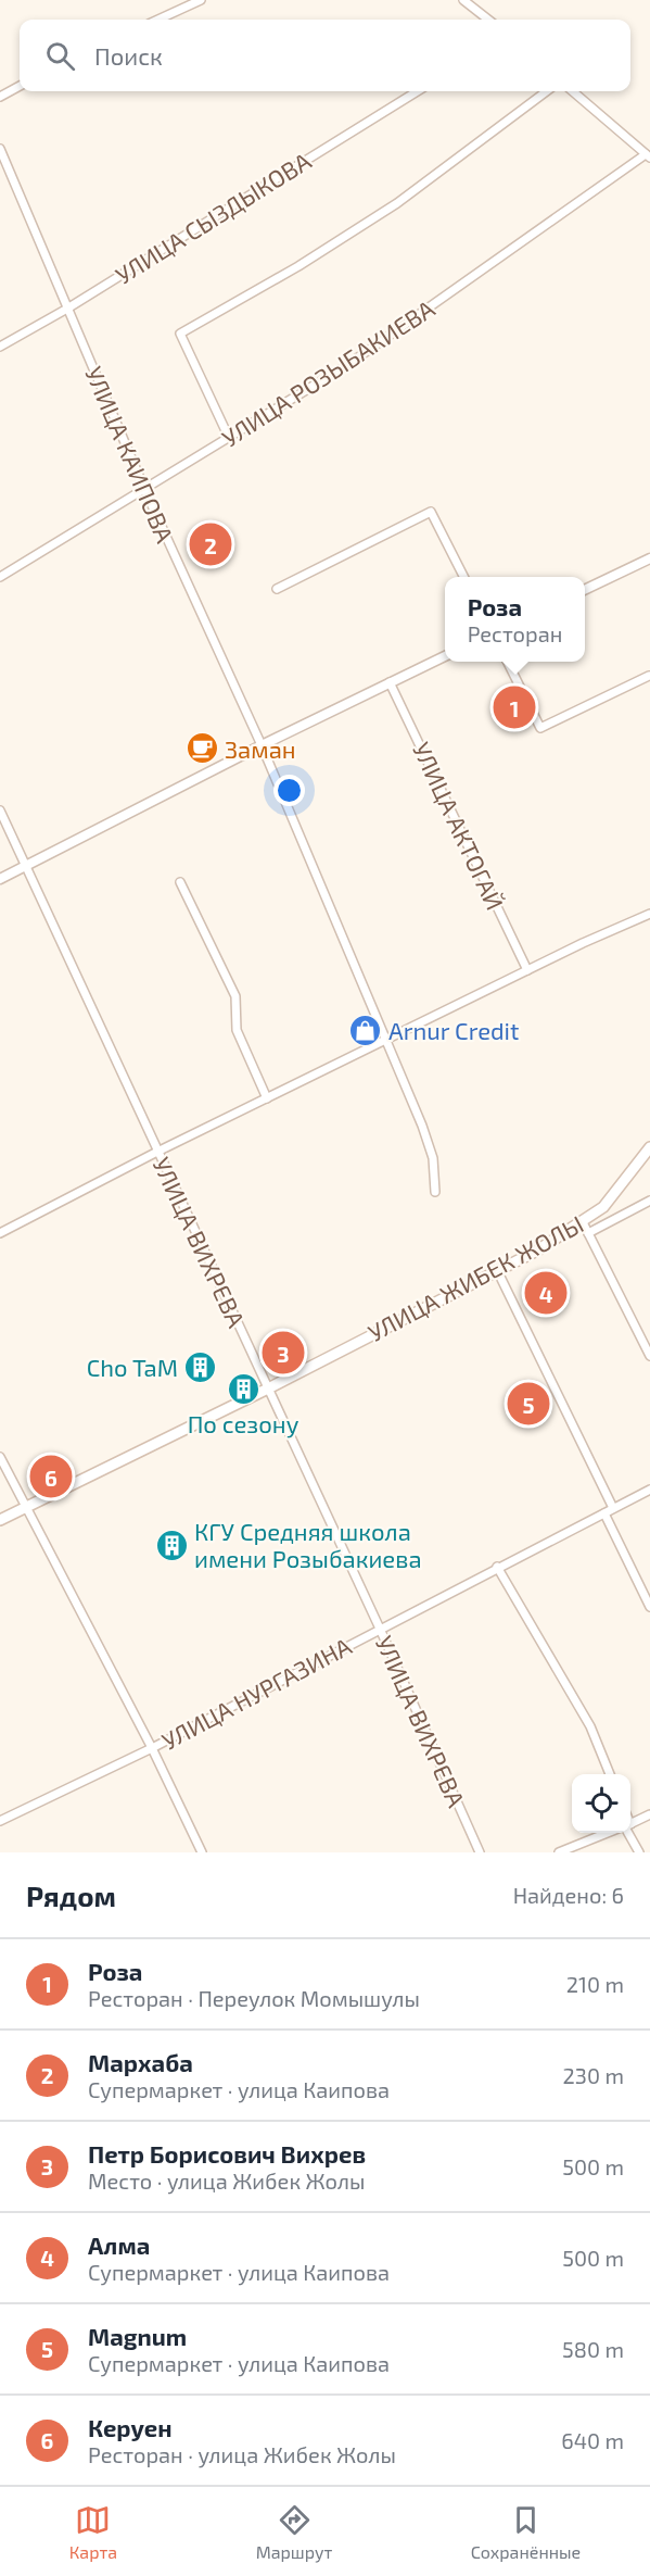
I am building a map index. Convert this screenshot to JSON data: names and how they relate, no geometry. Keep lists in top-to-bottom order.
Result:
{
  "streets": {
    "main road": ["УЛИЦА ЖИБЕК ЖОЛЫ"],
    "street": [
      "УЛИЦА СЫЗДЫКОВА",
      "УЛИЦА РОЗЫБАКИЕВА",
      "УЛИЦА КАИПОВА",
      "УЛИЦА АКТОГАЙ",
      "УЛИЦА ВИХРЕВА",
      "УЛИЦА НУРГАЗИНА"
    ]
  },
  "crossings": [
    ["УЛИЦА СЫЗДЫКОВА", "УЛИЦА КАИПОВА"],
    ["УЛИЦА РОЗЫБАКИЕВА", "УЛИЦА КАИПОВА"],
    ["УЛИЦА ВИХРЕВА", "УЛИЦА ЖИБЕК ЖОЛЫ"],
    ["УЛИЦА ВИХРЕВА", "УЛИЦА НУРГАЗИНА"]
  ],
  "places": {
    "cafe": ["Заман"],
    "shop": ["Arnur Credit"],
    "building": ["Cho TaM", "По сезону", "КГУ Средняя школа имени Розыбакиева"]
  },
  "page": {
    "search": "Поиск",
    "pins": [
      "2",
      "1",
      "4",
      "3",
      "5",
      "6"
    ],
    "popup": ["Роза", "Ресторан"],
    "heading": ["Рядом", "Найдено: 6"],
    "list": [
      {
        "mark": "1",
        "name": "Роза",
        "note": "Ресторан · Переулок Момышулы",
        "value": "210 m"
      },
      {
        "mark": "2",
        "name": "Мархаба",
        "note": "Супермаркет · улица Каипова",
        "value": "230 m"
      },
      {
        "mark": "3",
        "name": "Петр Борисович Вихрев",
        "note": "Место · улица Жибек Жолы",
        "value": "500 m"
      },
      {
        "mark": "4",
        "name": "Алма",
        "note": "Супермаркет · улица Каипова",
        "value": "500 m"
      },
      {
        "mark": "5",
        "name": "Magnum",
        "note": "Супермаркет · улица Каипова",
        "value": "580 m"
      },
      {
        "mark": "6",
        "name": "Керуен",
        "note": "Ресторан · улица Жибек Жолы",
        "value": "640 m"
      }
    ],
    "nav": ["Карта", "Маршрут", "Сохранённые"]
  }
}
